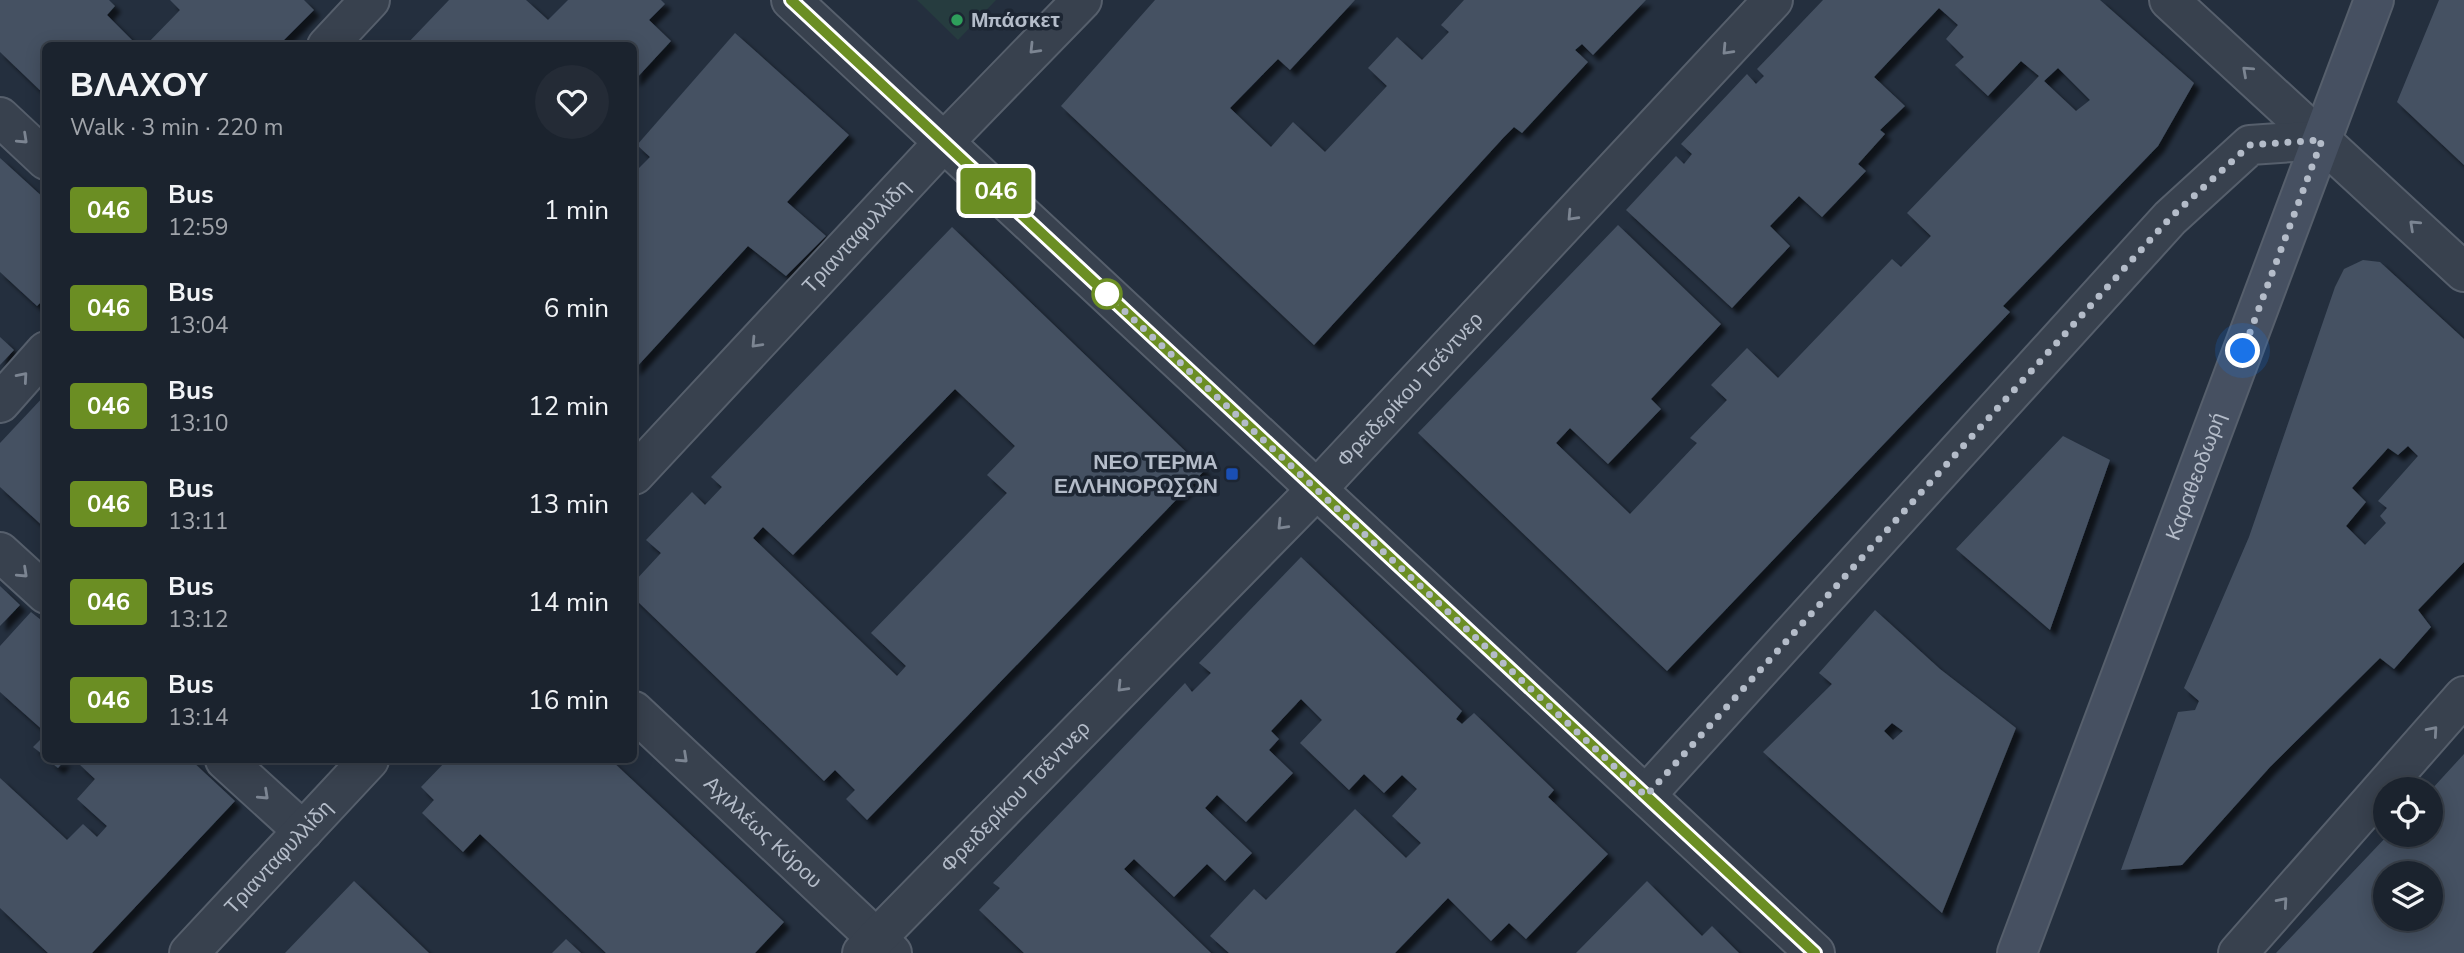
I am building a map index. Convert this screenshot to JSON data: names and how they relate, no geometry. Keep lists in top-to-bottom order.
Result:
{
  "streets": {
    "street": [
      "Τριανταφυλλίδη",
      "Φρειδερίκου Τσέντνερ",
      "Καραθεοδωρή",
      "Αχιλλέως Κύρου"
    ]
  },
  "crossings": [
    ["Φρειδερίκου Τσέντνερ", "Αχιλλέως Κύρου"]
  ],
  "one_way": ["Τριανταφυλλίδη", "Φρειδερίκου Τσέντνερ", "Αχιλλέως Κύρου"],
  "places": {
    "other": ["Μπάσκετ"],
    "transit": ["ΝΕΟ ΤΕΡΜΑ ΕΛΛΗΝΟΡΩΣΩΝ"]
  },
  "lines": ["bus line 046"],
  "page": {
    "on_map": "046",
    "heading": ["ΒΛΑΧΟΥ", "Walk · 3 min · 220 m"],
    "list": [
      {
        "mark": "046",
        "name": "Bus",
        "note": "12:59",
        "value": "1 min"
      },
      {
        "mark": "046",
        "name": "Bus",
        "note": "13:04",
        "value": "6 min"
      },
      {
        "mark": "046",
        "name": "Bus",
        "note": "13:10",
        "value": "12 min"
      },
      {
        "mark": "046",
        "name": "Bus",
        "note": "13:11",
        "value": "13 min"
      },
      {
        "mark": "046",
        "name": "Bus",
        "note": "13:12",
        "value": "14 min"
      },
      {
        "mark": "046",
        "name": "Bus",
        "note": "13:14",
        "value": "16 min"
      }
    ]
  }
}
